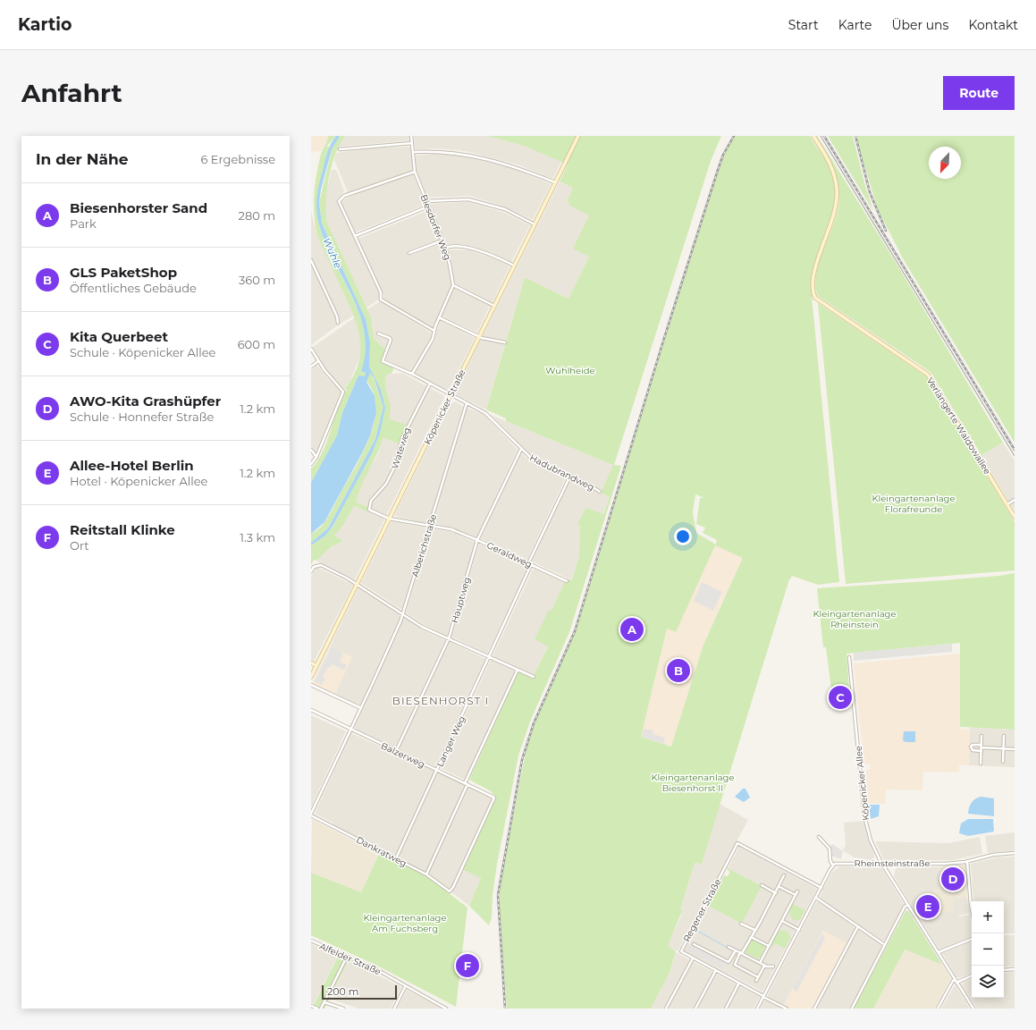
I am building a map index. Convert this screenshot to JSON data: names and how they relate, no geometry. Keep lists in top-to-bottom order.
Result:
{
  "streets": {
    "main road": ["Köpenicker Straße", "Verlängerte Waldowallee"],
    "street": [
      "Biesdorfer Weg",
      "Wateweg",
      "Hadubrandweg",
      "Alberichstraße",
      "Geraldweg",
      "Hauptweg",
      "Langer Weg",
      "Balzerweg",
      "Köpenicker Allee",
      "Dankratweg",
      "Rheinsteinstraße",
      "Regener Straße",
      "Alfelder Straße"
    ]
  },
  "crossings": [
    ["Köpenicker Straße", "Hadubrandweg"],
    ["Köpenicker Straße", "Geraldweg"],
    ["Wateweg", "Hadubrandweg"],
    ["Wateweg", "Geraldweg"],
    ["Hadubrandweg", "Alberichstraße"],
    ["Hadubrandweg", "Hauptweg"],
    ["Hadubrandweg", "Langer Weg"],
    ["Alberichstraße", "Geraldweg"],
    ["Alberichstraße", "Balzerweg"],
    ["Alberichstraße", "Dankratweg"],
    ["Geraldweg", "Hauptweg"],
    ["Geraldweg", "Langer Weg"],
    ["Hauptweg", "Balzerweg"],
    ["Langer Weg", "Balzerweg"],
    ["Langer Weg", "Dankratweg"],
    ["Balzerweg", "Dankratweg"],
    ["Köpenicker Allee", "Rheinsteinstraße"]
  ],
  "districts": ["BIESENHORST I"],
  "water": ["Wuhle"],
  "parks": [
    "Wuhlheide",
    "Kleingartenanlage Florafreunde",
    "Kleingartenanlage Rheinstein",
    "Kleingartenanlage Biesenhorst II",
    "Kleingartenanlage Am Fuchsberg"
  ],
  "scale_bar": "200 m",
  "north": "bottom left",
  "page": {
    "header": "Kartio",
    "nav": [
      "Start",
      "Karte",
      "Über uns",
      "Kontakt"
    ],
    "buttons": "Route",
    "title": "Anfahrt",
    "heading": ["In der Nähe", "6 Ergebnisse"],
    "list": [
      {
        "mark": "A",
        "name": "Biesenhorster Sand",
        "note": "Park",
        "value": "280 m"
      },
      {
        "mark": "B",
        "name": "GLS PaketShop",
        "note": "Öffentliches Gebäude",
        "value": "360 m"
      },
      {
        "mark": "C",
        "name": "Kita Querbeet",
        "note": "Schule · Köpenicker Allee",
        "value": "600 m"
      },
      {
        "mark": "D",
        "name": "AWO-Kita Grashüpfer",
        "note": "Schule · Honnefer Straße",
        "value": "1.2 km"
      },
      {
        "mark": "E",
        "name": "Allee-Hotel Berlin",
        "note": "Hotel · Köpenicker Allee",
        "value": "1.2 km"
      },
      {
        "mark": "F",
        "name": "Reitstall Klinke",
        "note": "Ort",
        "value": "1.3 km"
      }
    ],
    "pins": [
      "A",
      "B",
      "C",
      "D",
      "E",
      "F"
    ],
    "map_buttons": ["+", "−"],
    "scale": "200 m"
  }
}
